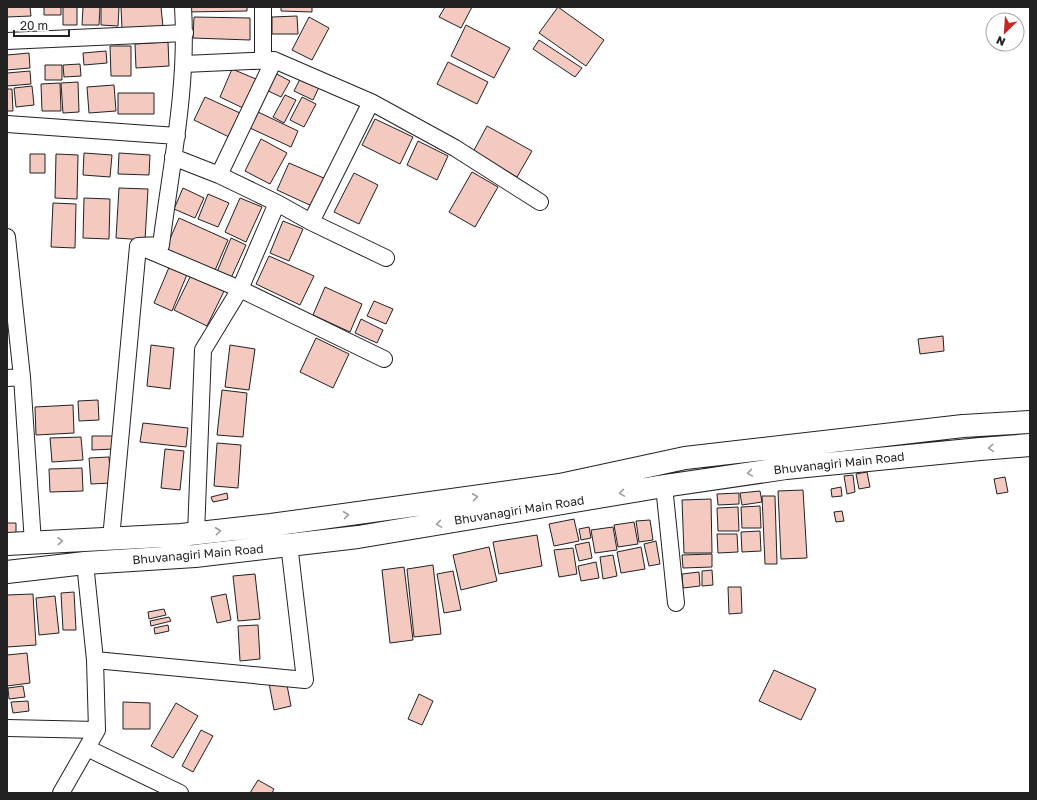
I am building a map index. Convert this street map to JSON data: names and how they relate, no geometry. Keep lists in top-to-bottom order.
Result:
{
  "streets": {
    "main road": ["Bhuvanagiri Main Road"]
  },
  "scale_bar": "20 m",
  "north": "bottom left"
}
